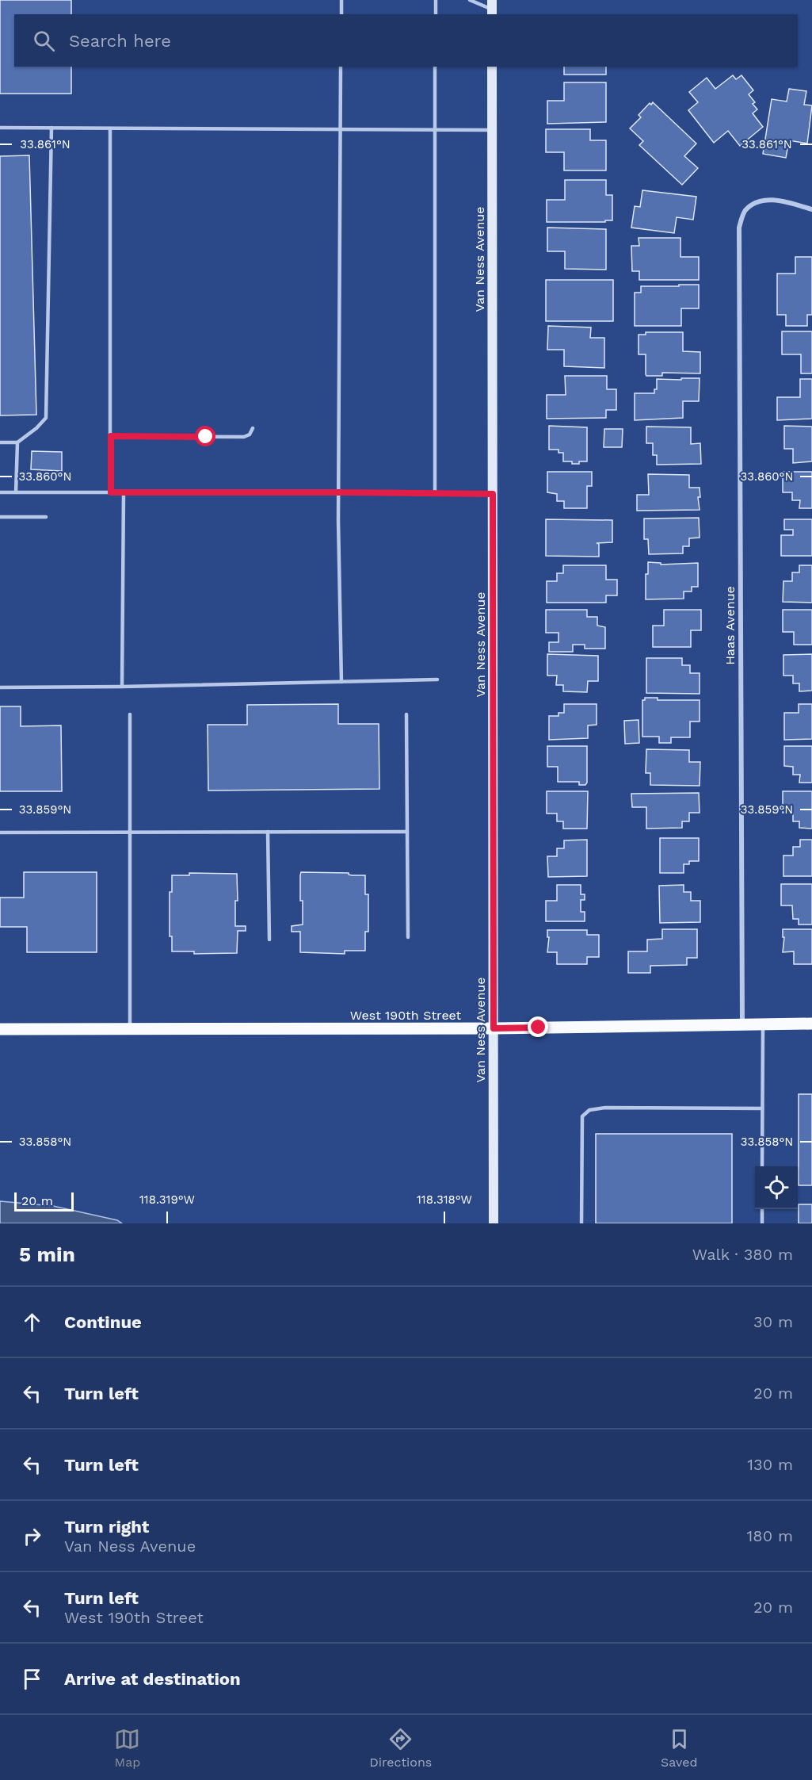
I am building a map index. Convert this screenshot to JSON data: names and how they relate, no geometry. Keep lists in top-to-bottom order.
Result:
{
  "streets": {
    "main road": ["Van Ness Avenue", "West 190th Street"],
    "street": ["Haas Avenue"]
  },
  "crossings": [
    ["Van Ness Avenue", "West 190th Street"],
    ["Haas Avenue", "West 190th Street"]
  ],
  "scale_bar": "20 m",
  "page": {
    "search": "Search here",
    "scale": "20 m",
    "heading": ["5 min", "Walk · 380 m"],
    "list": [
      ["Continue", "30 m"],
      ["Turn left", "20 m"],
      ["Turn left", "130 m"],
      ["Turn right", "Van Ness Avenue", "180 m"],
      ["Turn left", "West 190th Street", "20 m"],
      "Arrive at destination"
    ],
    "nav": ["Map", "Directions", "Saved"]
  },
  "coordinates": [
    "33.861°N",
    "33.860°N",
    "33.859°N",
    "33.858°N",
    "118.319°W",
    "118.318°W"
  ]
}
